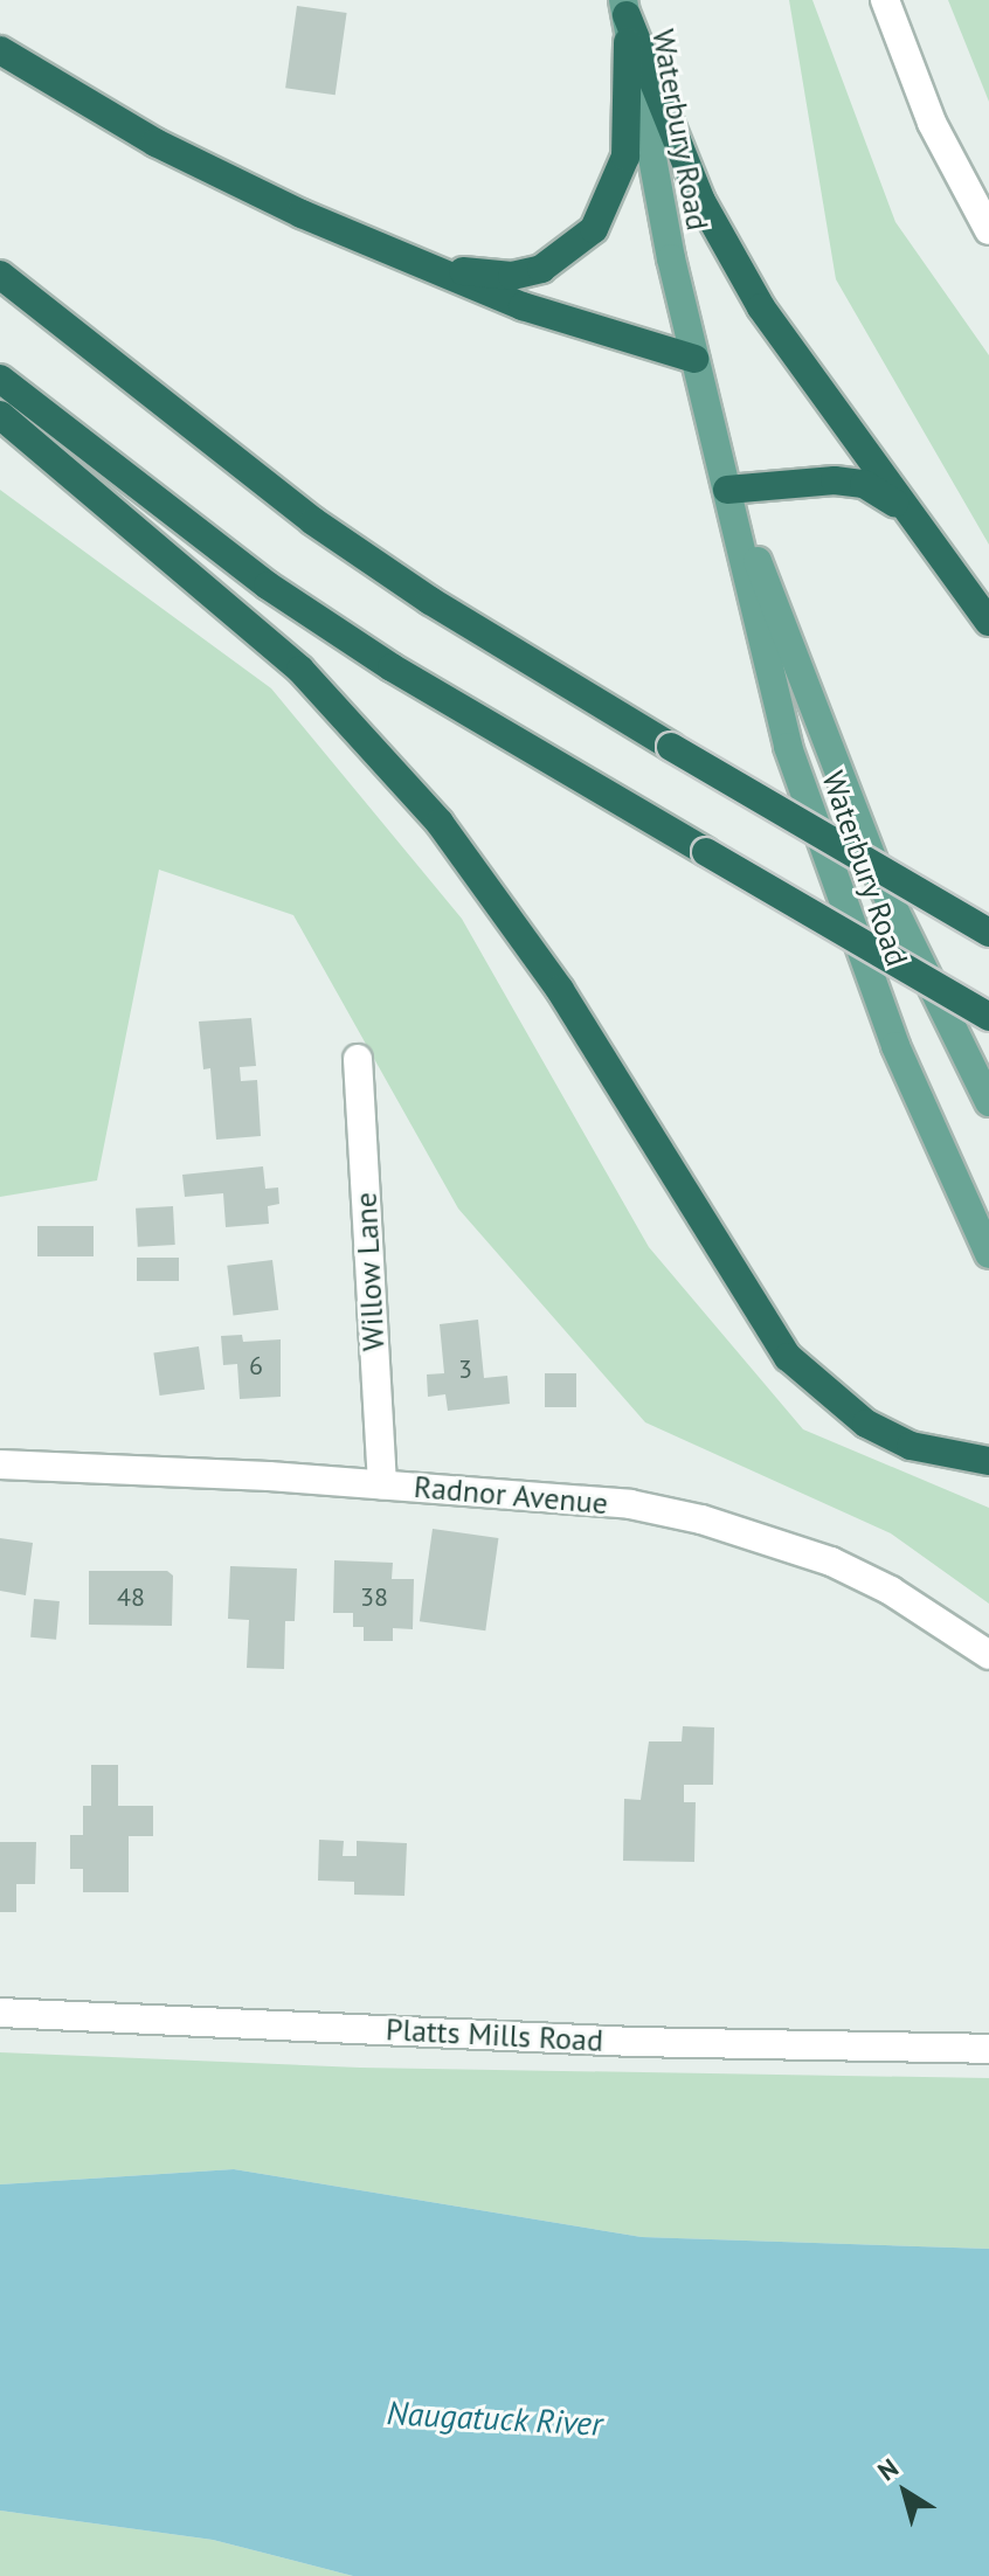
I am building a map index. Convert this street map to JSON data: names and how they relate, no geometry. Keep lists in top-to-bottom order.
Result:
{
  "streets": {
    "main road": ["Waterbury Road"],
    "street": ["Willow Lane", "Radnor Avenue", "Platts Mills Road"]
  },
  "crossings": [
    ["Willow Lane", "Radnor Avenue"]
  ],
  "water": ["Naugatuck River"],
  "house_numbers": [
    "6",
    "3",
    "48",
    "38"
  ],
  "north": "top left"
}
